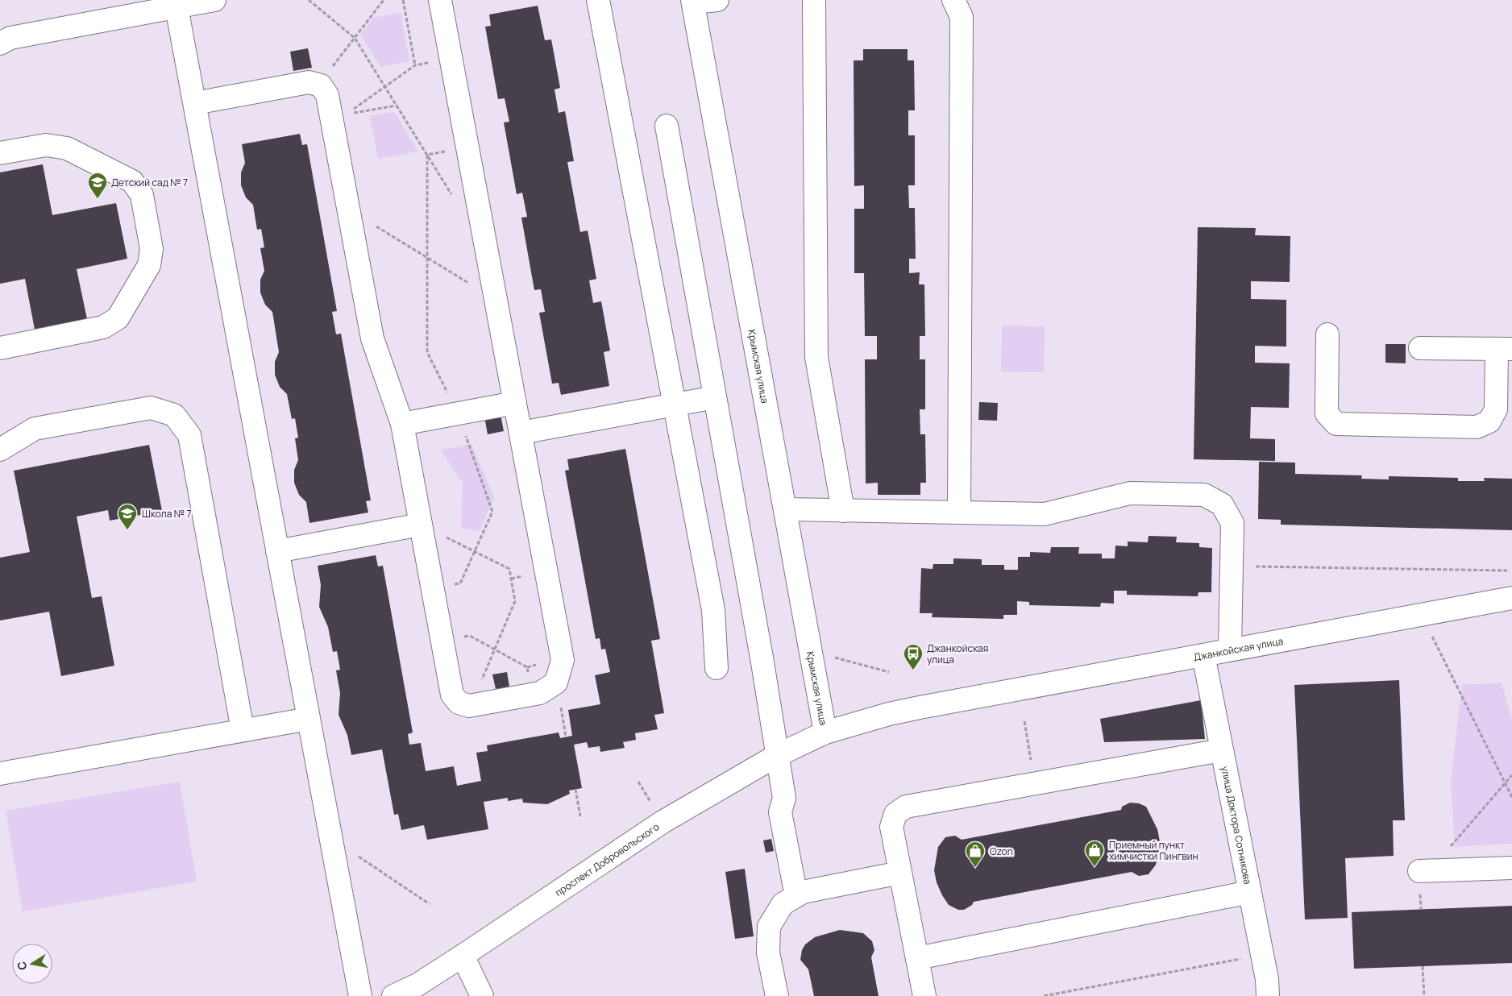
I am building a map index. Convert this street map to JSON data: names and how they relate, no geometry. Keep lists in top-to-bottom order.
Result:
{
  "streets": {
    "street": [
      "Крымская улица",
      "Джанкойская улица",
      "улица Доктора Сотникова",
      "проспект Добровольского"
    ]
  },
  "crossings": [
    ["Крымская улица", "Джанкойская улица"],
    ["Крымская улица", "проспект Добровольского"],
    ["Джанкойская улица", "улица Доктора Сотникова"],
    ["Джанкойская улица", "проспект Добровольского"]
  ],
  "places": {
    "school or university": ["Детский сад № 7", "Школа № 7"],
    "bus stop": ["Джанкойская улица"],
    "shop": ["Приемный пункт химчистки Пингвин", "Ozon"]
  },
  "north": "left"
}
